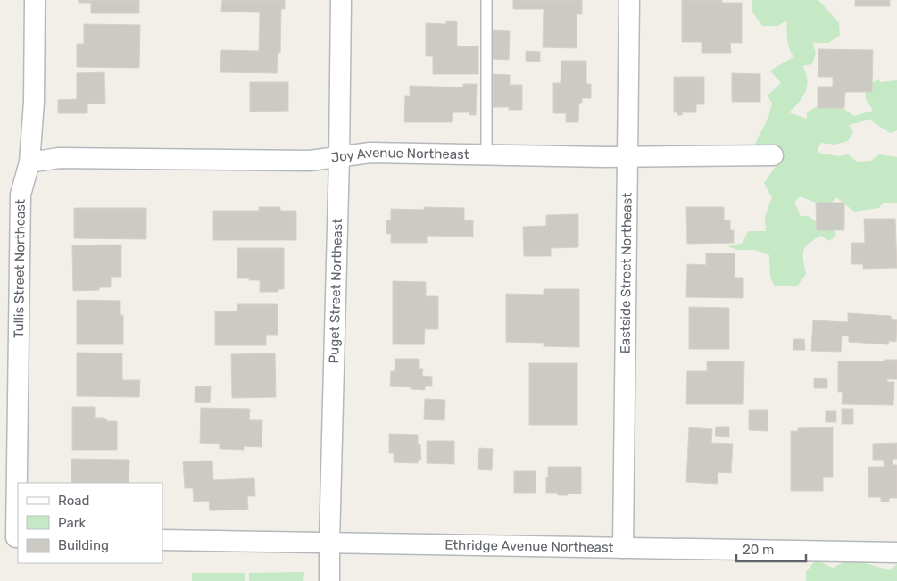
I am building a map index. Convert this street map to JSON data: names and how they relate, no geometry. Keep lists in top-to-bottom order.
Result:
{
  "streets": {
    "street": [
      "Joy Avenue Northeast",
      "Tullis Street Northeast",
      "Eastside Street Northeast",
      "Puget Street Northeast",
      "Ethridge Avenue Northeast"
    ]
  },
  "crossings": [
    ["Joy Avenue Northeast", "Tullis Street Northeast"],
    ["Joy Avenue Northeast", "Eastside Street Northeast"],
    ["Joy Avenue Northeast", "Puget Street Northeast"],
    ["Eastside Street Northeast", "Ethridge Avenue Northeast"],
    ["Puget Street Northeast", "Ethridge Avenue Northeast"]
  ],
  "legend": ["Road", "Park", "Building"],
  "scale_bar": "20 m"
}
